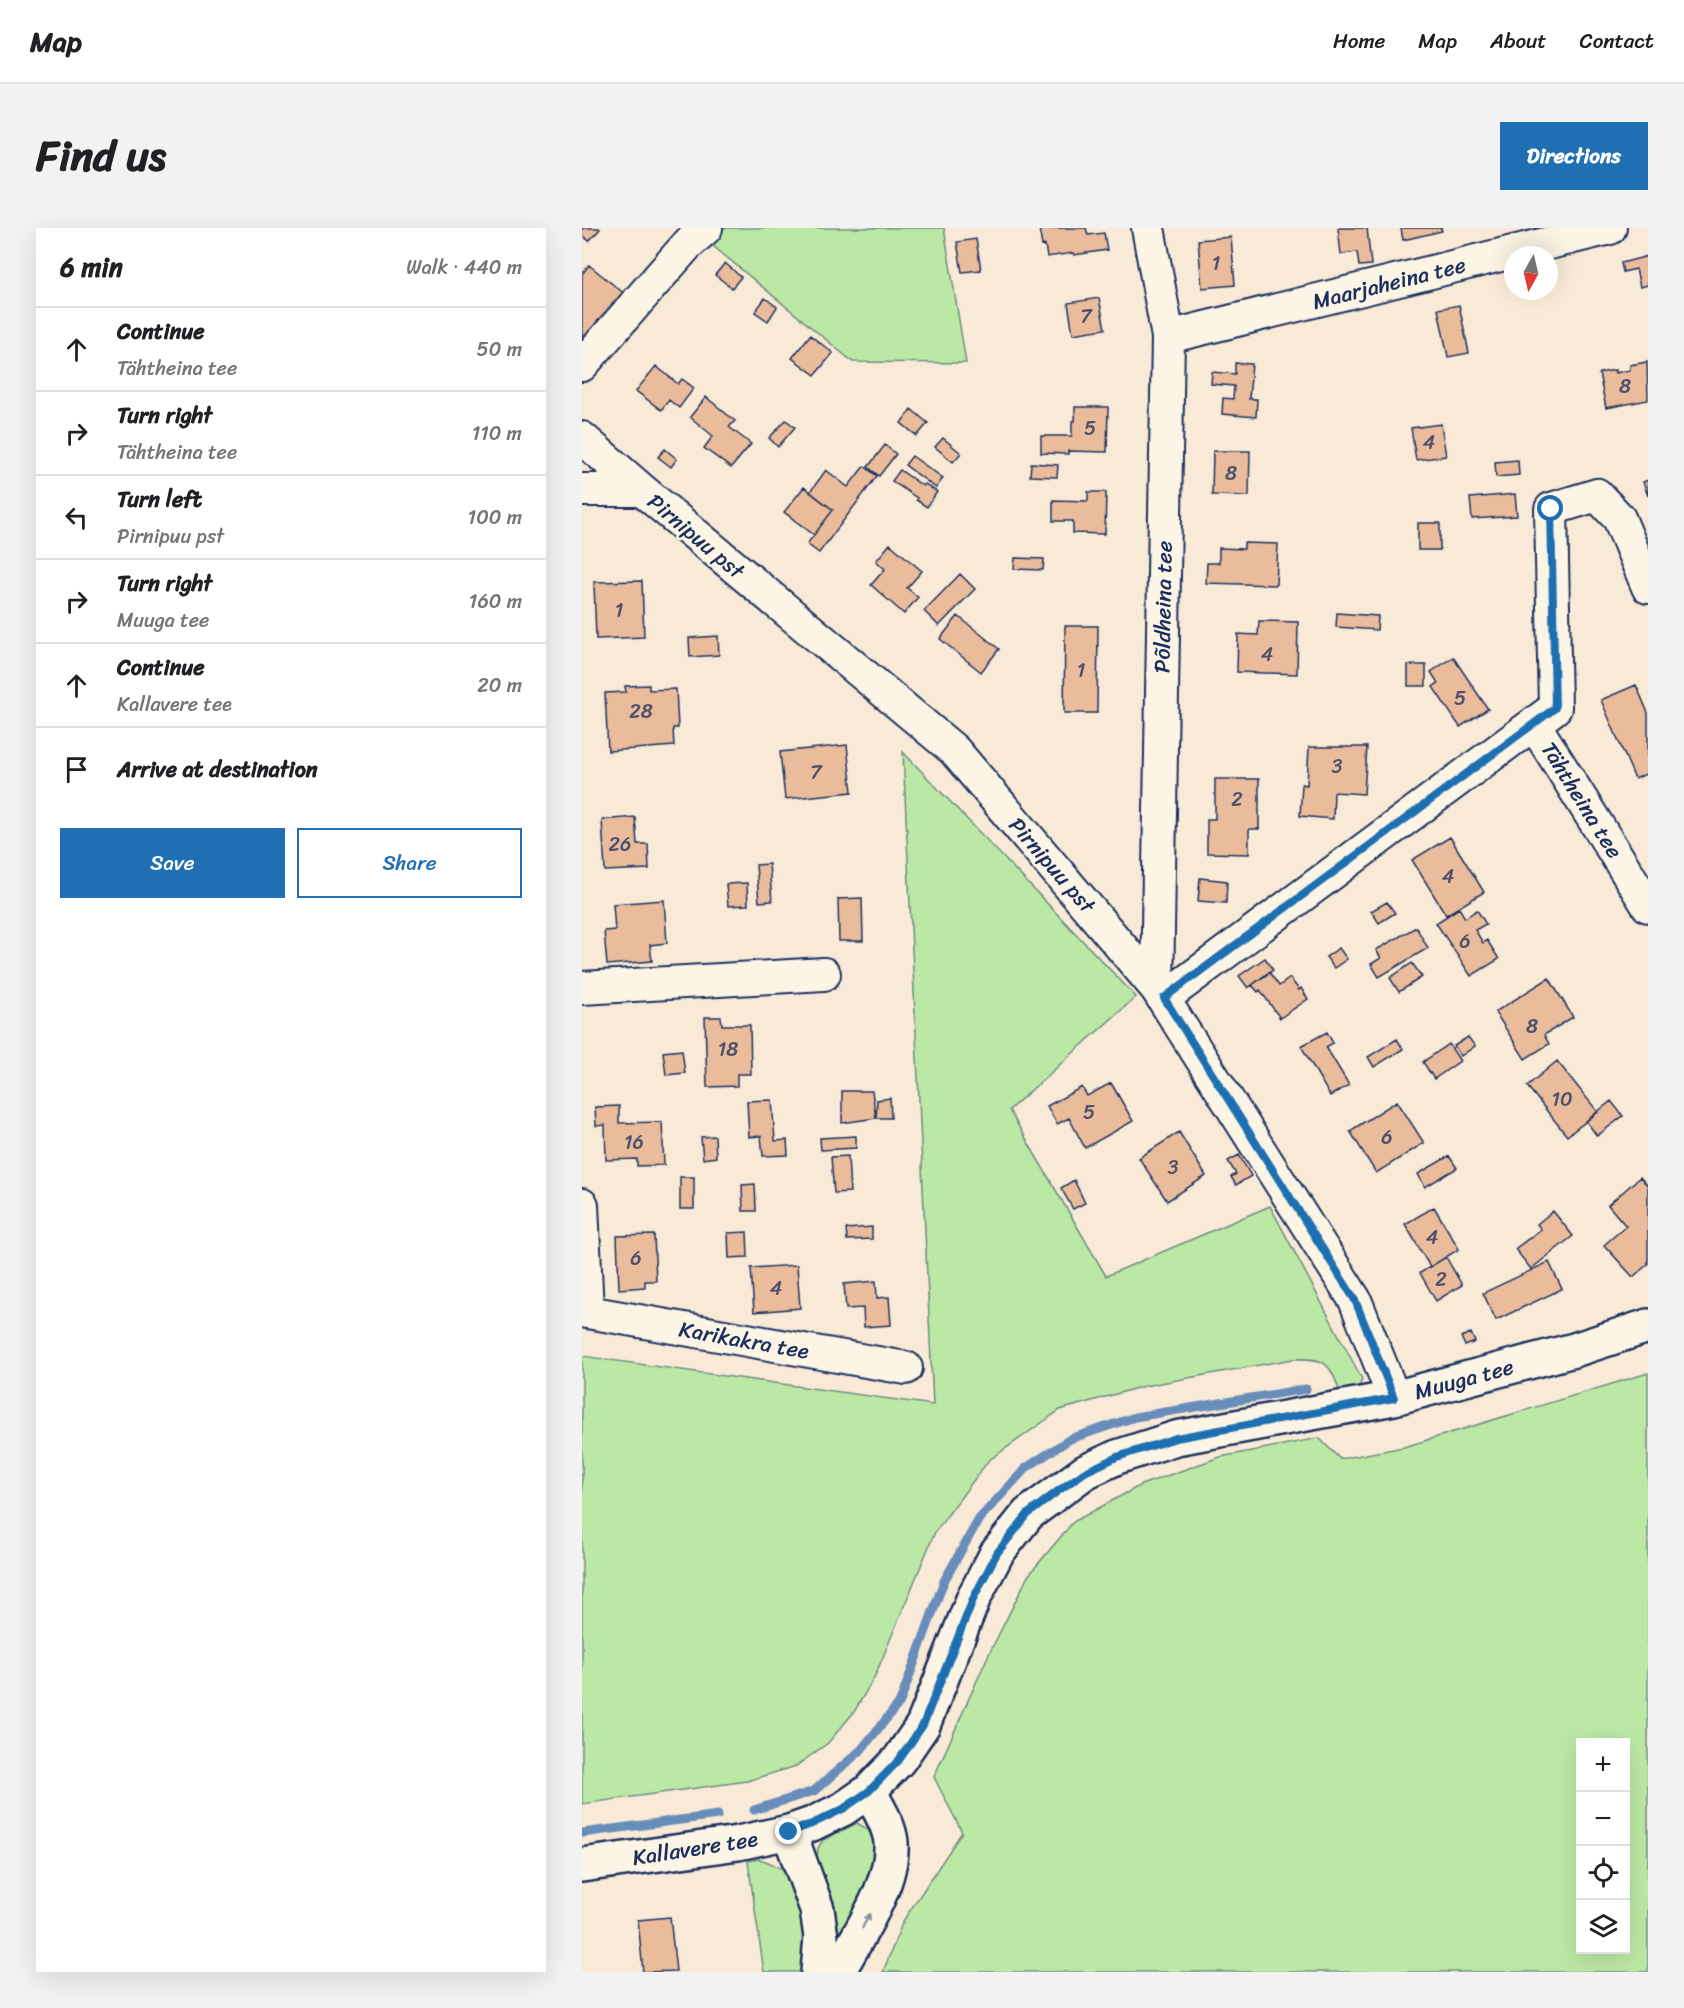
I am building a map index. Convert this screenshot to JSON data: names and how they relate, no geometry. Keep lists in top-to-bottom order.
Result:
{
  "streets": {
    "main road": ["Muuga tee", "Kallavere tee"],
    "street": [
      "Maarjaheina tee",
      "Pirnipuu pst",
      "Põldheina tee",
      "Tähtheina tee",
      "Karikakra tee"
    ]
  },
  "crossings": [
    ["Maarjaheina tee", "Põldheina tee"],
    ["Pirnipuu pst", "Põldheina tee"],
    ["Pirnipuu pst", "Tähtheina tee"],
    ["Pirnipuu pst", "Muuga tee"],
    ["Põldheina tee", "Tähtheina tee"],
    ["Muuga tee", "Kallavere tee"]
  ],
  "house_numbers": [
    "1",
    "7",
    "8",
    "5",
    "4",
    "8",
    "1",
    "4",
    "1",
    "5",
    "28",
    "3",
    "7",
    "2",
    "26",
    "4",
    "6",
    "8",
    "18",
    "10",
    "5",
    "6",
    "16",
    "3",
    "4",
    "6",
    "2",
    "4"
  ],
  "north": "bottom",
  "page": {
    "header": "Map",
    "nav": [
      "Home",
      "Map",
      "About",
      "Contact"
    ],
    "title": "Find us",
    "buttons": [
      "Directions",
      ["Save", "Share"]
    ],
    "heading": ["6 min", "Walk · 440 m"],
    "list": [
      ["Continue", "Tähtheina tee", "50 m"],
      ["Turn right", "Tähtheina tee", "110 m"],
      ["Turn left", "Pirnipuu pst", "100 m"],
      ["Turn right", "Muuga tee", "160 m"],
      ["Continue", "Kallavere tee", "20 m"],
      "Arrive at destination"
    ],
    "map_buttons": ["+", "−"]
  }
}
